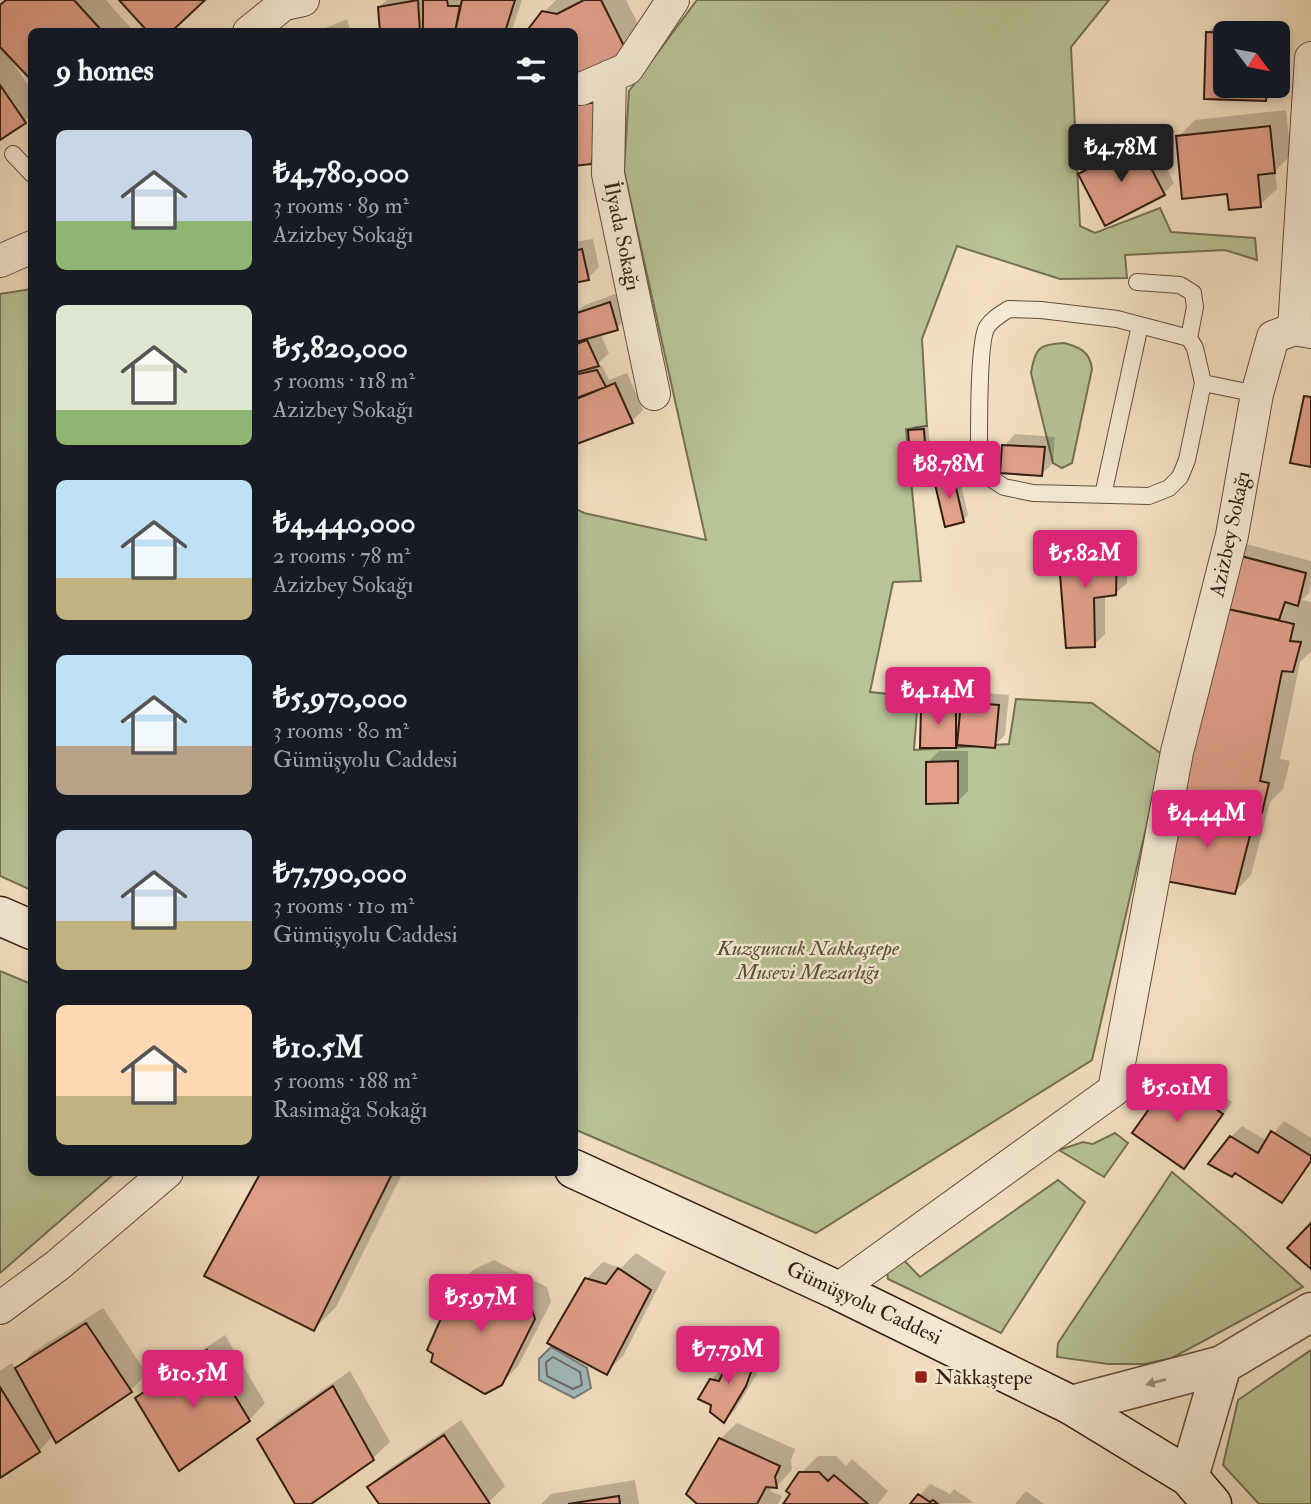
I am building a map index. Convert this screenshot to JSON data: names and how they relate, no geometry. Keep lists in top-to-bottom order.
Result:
{
  "streets": {
    "main road": ["Gümüşyolu Caddesi"],
    "street": ["İlyada Sokağı", "Azizbey Sokağı"]
  },
  "crossings": [
    ["Azizbey Sokağı", "Gümüşyolu Caddesi"]
  ],
  "parks": ["Kuzguncuk Nakkaştepe Musevi Mezarlığı"],
  "places": {
    "transit": ["Nakkaştepe"]
  },
  "north": "bottom right",
  "page": {
    "heading": "9 homes",
    "list": [
      {
        "name": "₺4,780,000",
        "note": "3 rooms · 89 m² · Azizbey Sokağı"
      },
      {
        "name": "₺5,820,000",
        "note": "5 rooms · 118 m² · Azizbey Sokağı"
      },
      {
        "name": "₺4,440,000",
        "note": "2 rooms · 78 m² · Azizbey Sokağı"
      },
      {
        "name": "₺5,970,000",
        "note": "3 rooms · 80 m² · Gümüşyolu Caddesi"
      },
      {
        "name": "₺7,790,000",
        "note": "3 rooms · 110 m² · Gümüşyolu Caddesi"
      },
      {
        "name": "₺10.5M",
        "note": "5 rooms · 188 m² · Rasimağa Sokağı"
      }
    ],
    "price": [
      "₺4.78M",
      "₺8.78M",
      "₺5.82M",
      "₺4.14M",
      "₺4.44M",
      "₺5.01M",
      "₺5.97M",
      "₺7.79M",
      "₺10.5M"
    ]
  }
}
